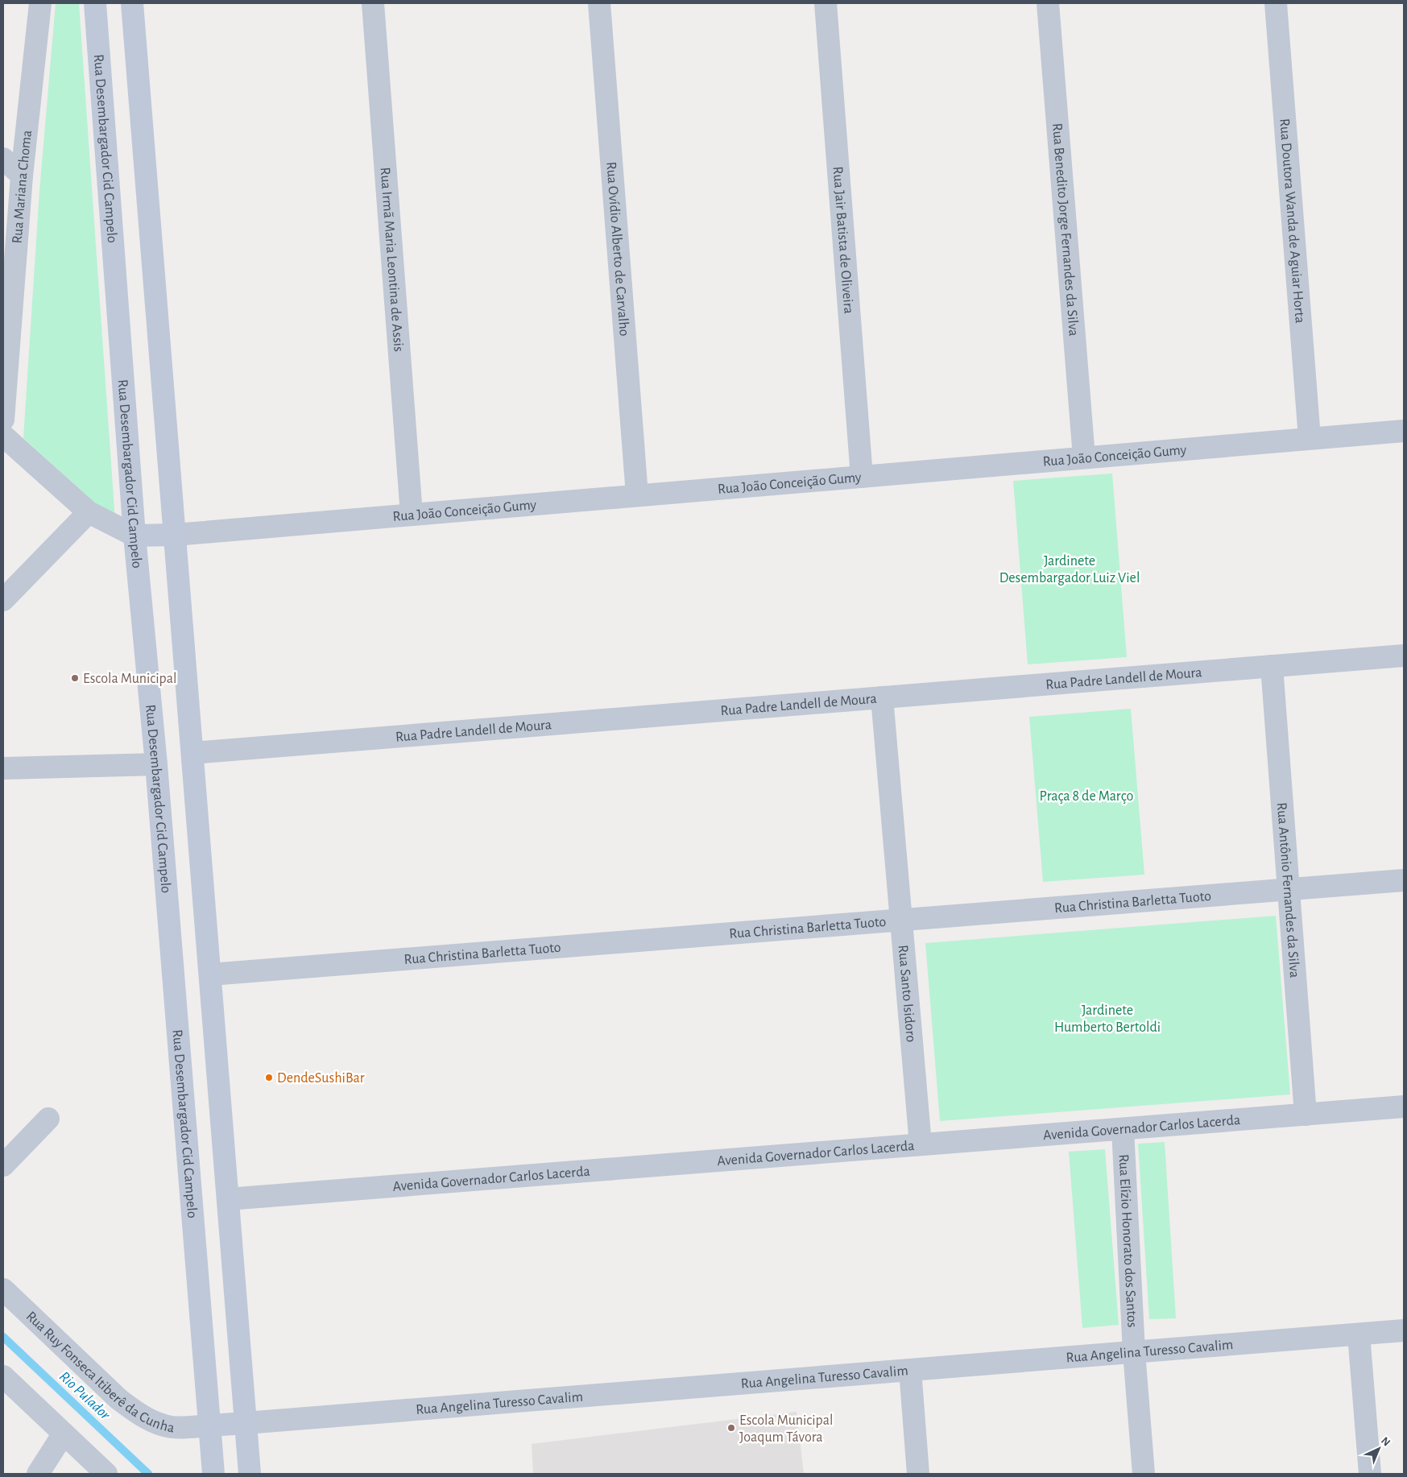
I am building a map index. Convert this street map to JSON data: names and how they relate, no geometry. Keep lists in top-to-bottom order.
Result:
{
  "streets": {
    "main road": ["Rua Desembargador Cid Campelo"],
    "street": [
      "Rua Mariana Choma",
      "Rua Doutora Wanda de Aguiar Horta",
      "Rua Benedito Jorge Fernandes da Silva",
      "Rua Jair Batista de Oliveira",
      "Rua Ovídio Alberto de Carvalho",
      "Rua Irmã Maria Leontina de Assis",
      "Rua João Conceição Gumy",
      "Rua Padre Landell de Moura",
      "Rua Antônio Fernandes da Silva",
      "Rua Christina Barletta Tuoto",
      "Rua Santo Isidoro",
      "Avenida Governador Carlos Lacerda",
      "Rua Elízio Honorato dos Santos",
      "Rua Angelina Turesso Cavalim",
      "Rua Ruy Fonseca Itiberê da Cunha"
    ]
  },
  "crossings": [
    ["Rua Desembargador Cid Campelo", "Rua Ruy Fonseca Itiberê da Cunha"],
    ["Rua Doutora Wanda de Aguiar Horta", "Rua João Conceição Gumy"],
    ["Rua Benedito Jorge Fernandes da Silva", "Rua João Conceição Gumy"],
    ["Rua Jair Batista de Oliveira", "Rua João Conceição Gumy"],
    ["Rua Ovídio Alberto de Carvalho", "Rua João Conceição Gumy"],
    ["Rua Irmã Maria Leontina de Assis", "Rua João Conceição Gumy"],
    ["Rua Padre Landell de Moura", "Rua Antônio Fernandes da Silva"],
    ["Rua Padre Landell de Moura", "Rua Santo Isidoro"],
    ["Rua Antônio Fernandes da Silva", "Rua Christina Barletta Tuoto"],
    ["Rua Antônio Fernandes da Silva", "Avenida Governador Carlos Lacerda"],
    ["Rua Christina Barletta Tuoto", "Rua Santo Isidoro"],
    ["Rua Santo Isidoro", "Avenida Governador Carlos Lacerda"],
    ["Avenida Governador Carlos Lacerda", "Rua Elízio Honorato dos Santos"],
    ["Rua Elízio Honorato dos Santos", "Rua Angelina Turesso Cavalim"]
  ],
  "water": ["Rio Pulador"],
  "parks": ["Jardinete Desembargador Luiz Viel", "Praça 8 de Março", "Jardinete Humberto Bertoldi"],
  "places": ["Escola Municipal", "DendeSushiBar", "Escola Municipal Joaqum Távora"],
  "north": "top right"
}
